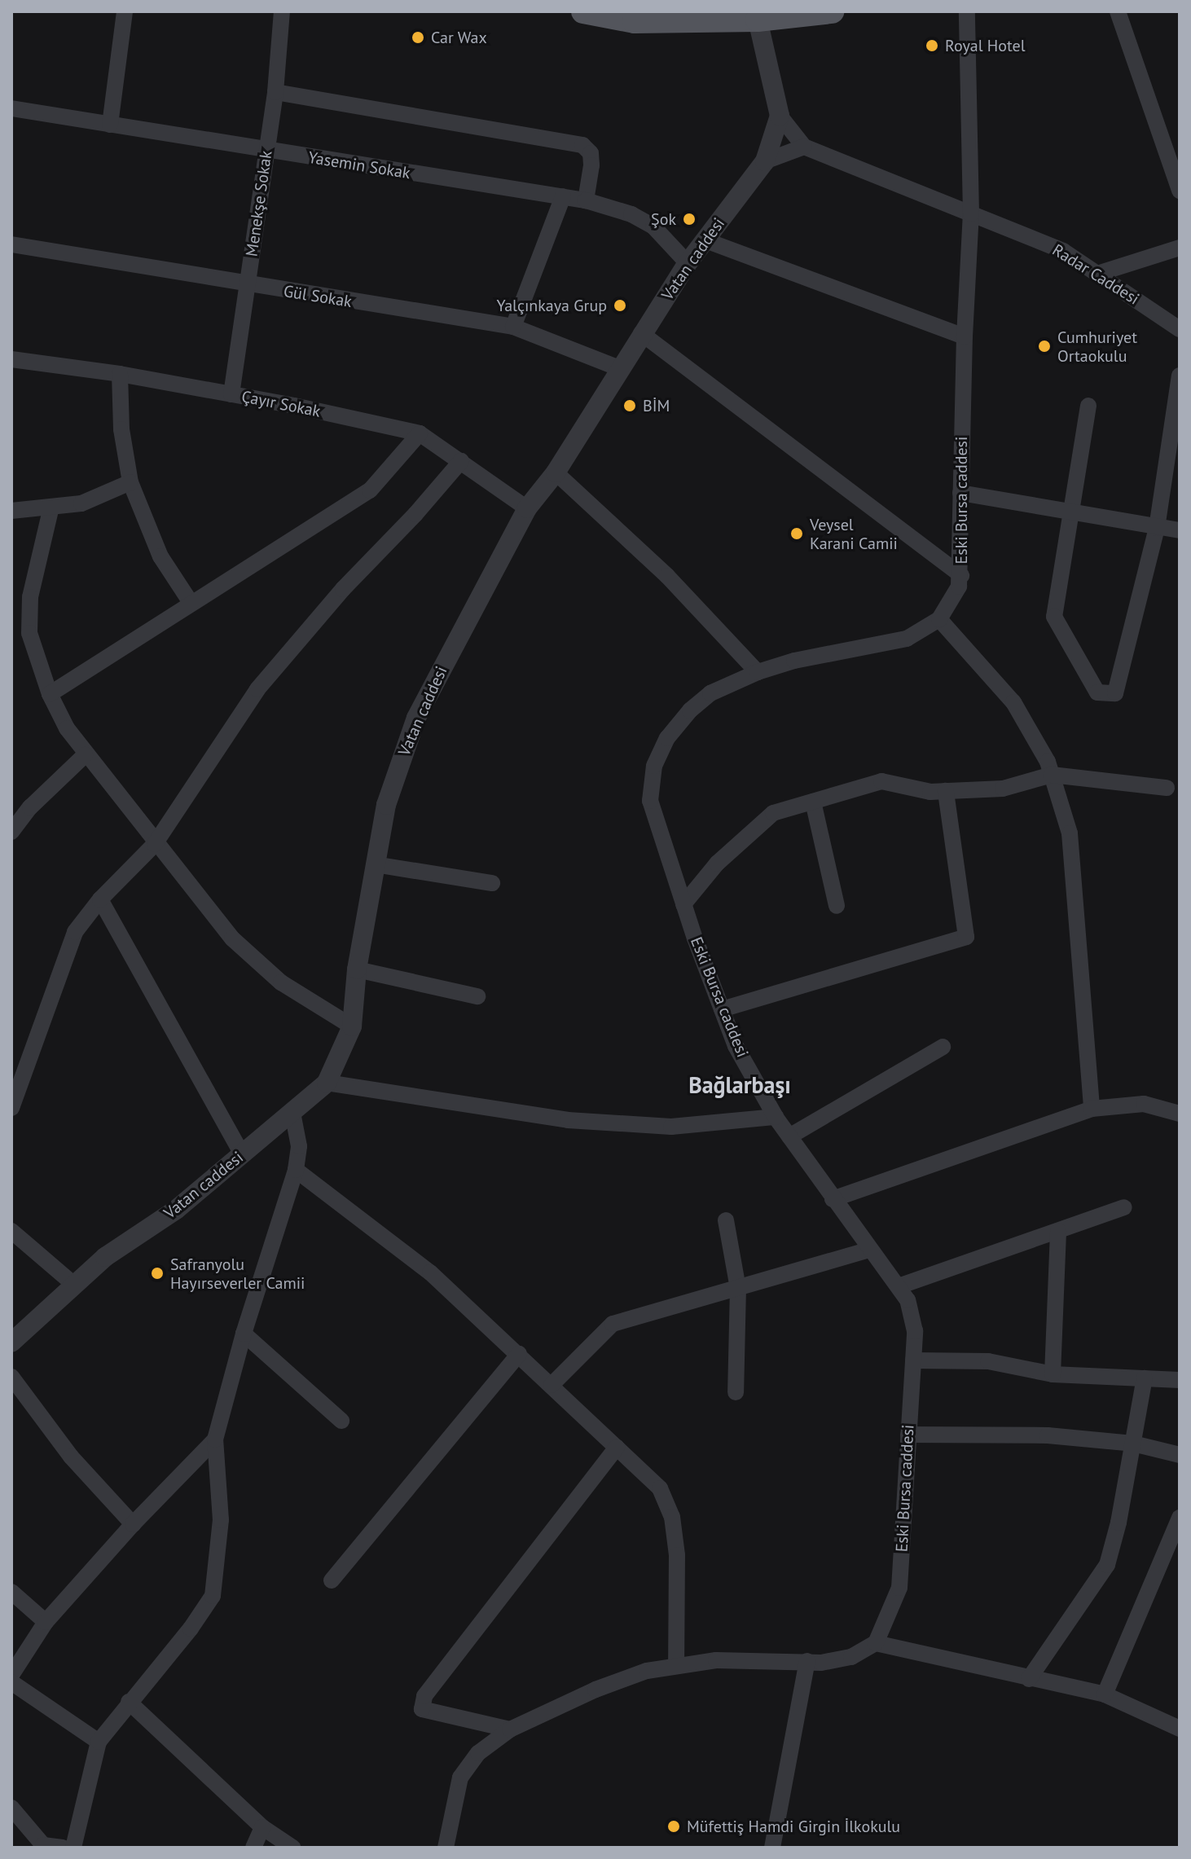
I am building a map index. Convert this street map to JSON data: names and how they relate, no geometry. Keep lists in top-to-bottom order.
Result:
{
  "streets": {
    "street": [
      "Yasemin Sokak",
      "Menekşe Sokak",
      "Vatan caddesi",
      "Radar Caddesi",
      "Gül Sokak",
      "Çayır Sokak",
      "Eski Bursa caddesi"
    ]
  },
  "crossings": [
    ["Yasemin Sokak", "Menekşe Sokak"],
    ["Yasemin Sokak", "Vatan caddesi"],
    ["Menekşe Sokak", "Gül Sokak"],
    ["Menekşe Sokak", "Çayır Sokak"],
    ["Vatan caddesi", "Gül Sokak"],
    ["Vatan caddesi", "Çayır Sokak"],
    ["Radar Caddesi", "Eski Bursa caddesi"]
  ],
  "districts": ["Bağlarbaşı"],
  "places": [
    "Car Wax",
    "Royal Hotel",
    "Şok",
    "Yalçınkaya Grup",
    "Cumhuriyet Ortaokulu",
    "BİM",
    "Veysel Karani Camii",
    "Safranyolu Hayırseverler Camii",
    "Müfettiş Hamdi Girgin İlkokulu"
  ]
}
